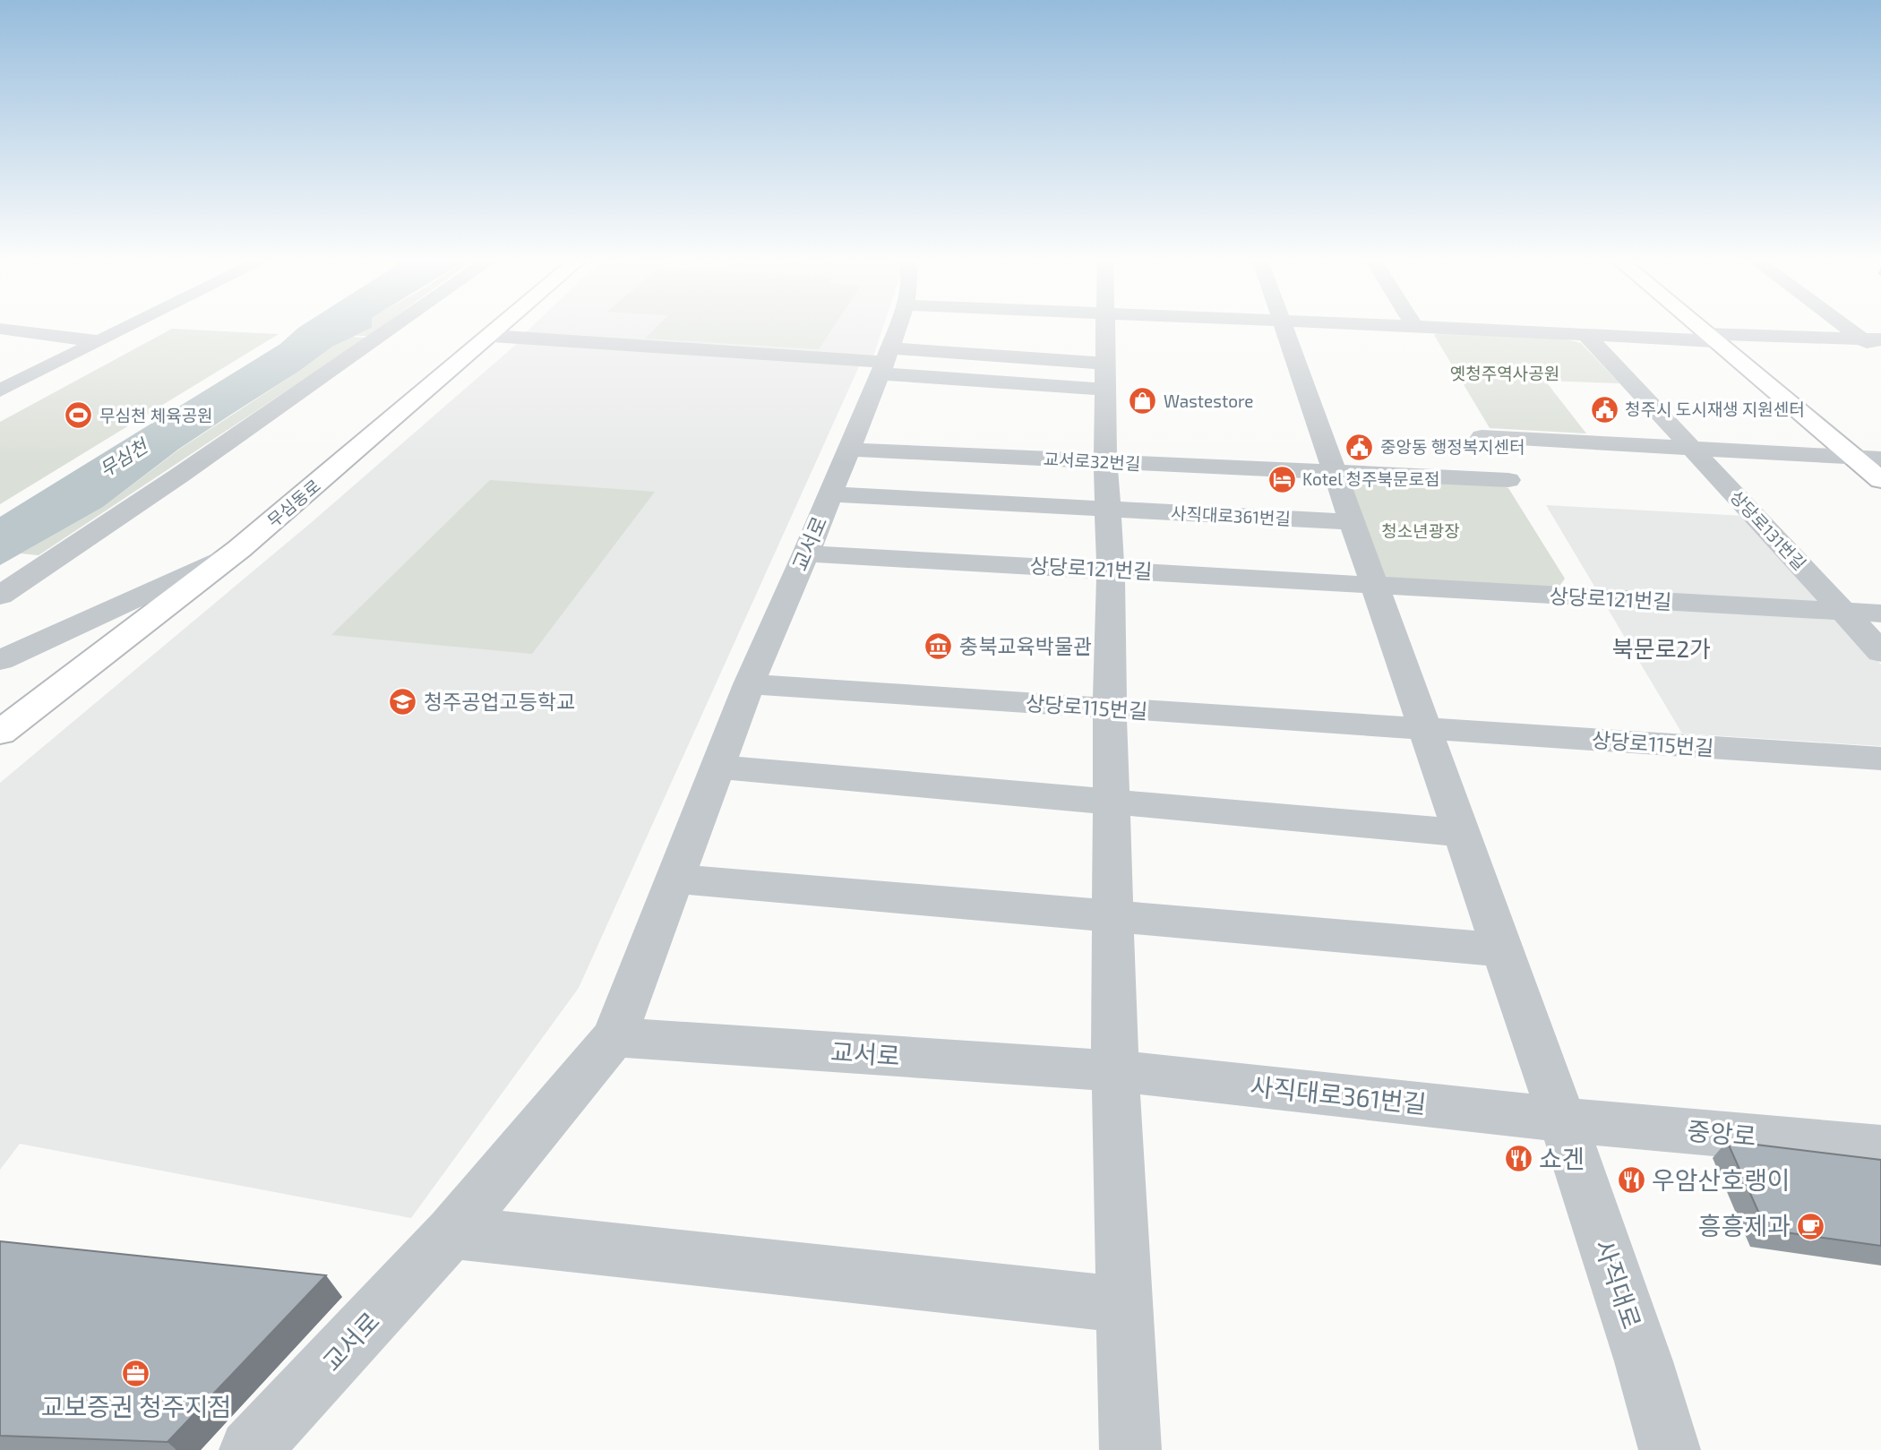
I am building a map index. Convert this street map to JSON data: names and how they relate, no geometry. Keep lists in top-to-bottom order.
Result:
{
  "streets": {
    "main road": ["무심동로"],
    "street": [
      "교서로32번길",
      "사직대로361번길",
      "상당로131번길",
      "교서로",
      "상당로121번길",
      "상당로115번길",
      "중앙로",
      "사직대로"
    ]
  },
  "crossings": [
    ["교서로32번길", "교서로"],
    ["사직대로361번길", "교서로"],
    ["사직대로361번길", "중앙로"],
    ["사직대로361번길", "사직대로"],
    ["상당로131번길", "상당로121번길"],
    ["교서로", "상당로121번길"],
    ["교서로", "상당로115번길"],
    ["중앙로", "사직대로"]
  ],
  "districts": ["북문로2가"],
  "water": ["무심천"],
  "parks": ["옛청주역사공원", "청소년광장"],
  "places": {
    "shop": ["Wastestore"],
    "public building": ["청주시 도시재생 지원센터", "중앙동 행정복지센터"],
    "sports": ["무심천 체육공원"],
    "hotel": ["Kotel 청주북문로점"],
    "museum": ["충북교육박물관"],
    "school or university": ["청주공업고등학교"],
    "restaurant": ["쇼겐", "우암산호랭이"],
    "cafe": ["흥흥제과"],
    "office": ["교보증권 청주지점"]
  }
}
